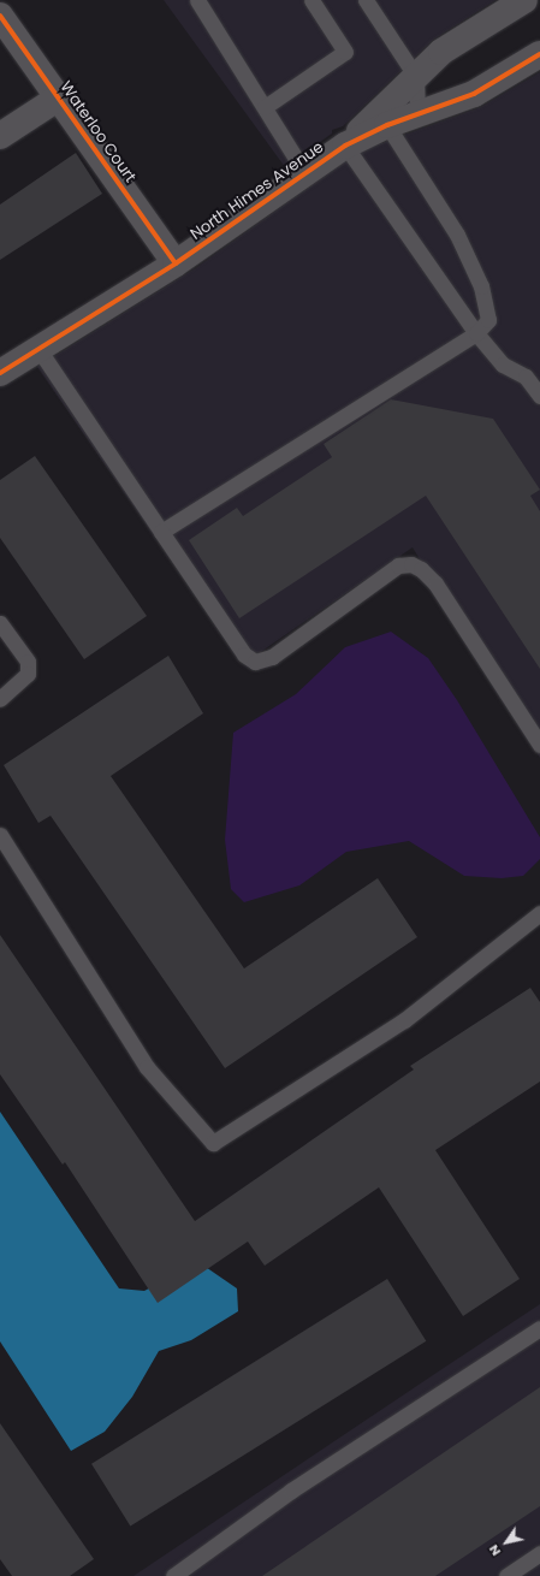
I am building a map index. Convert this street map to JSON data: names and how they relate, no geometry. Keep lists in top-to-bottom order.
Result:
{
  "streets": {
    "street": ["Waterloo Court", "North Himes Avenue"]
  },
  "crossings": [
    ["Waterloo Court", "North Himes Avenue"]
  ],
  "north": "bottom left"
}
